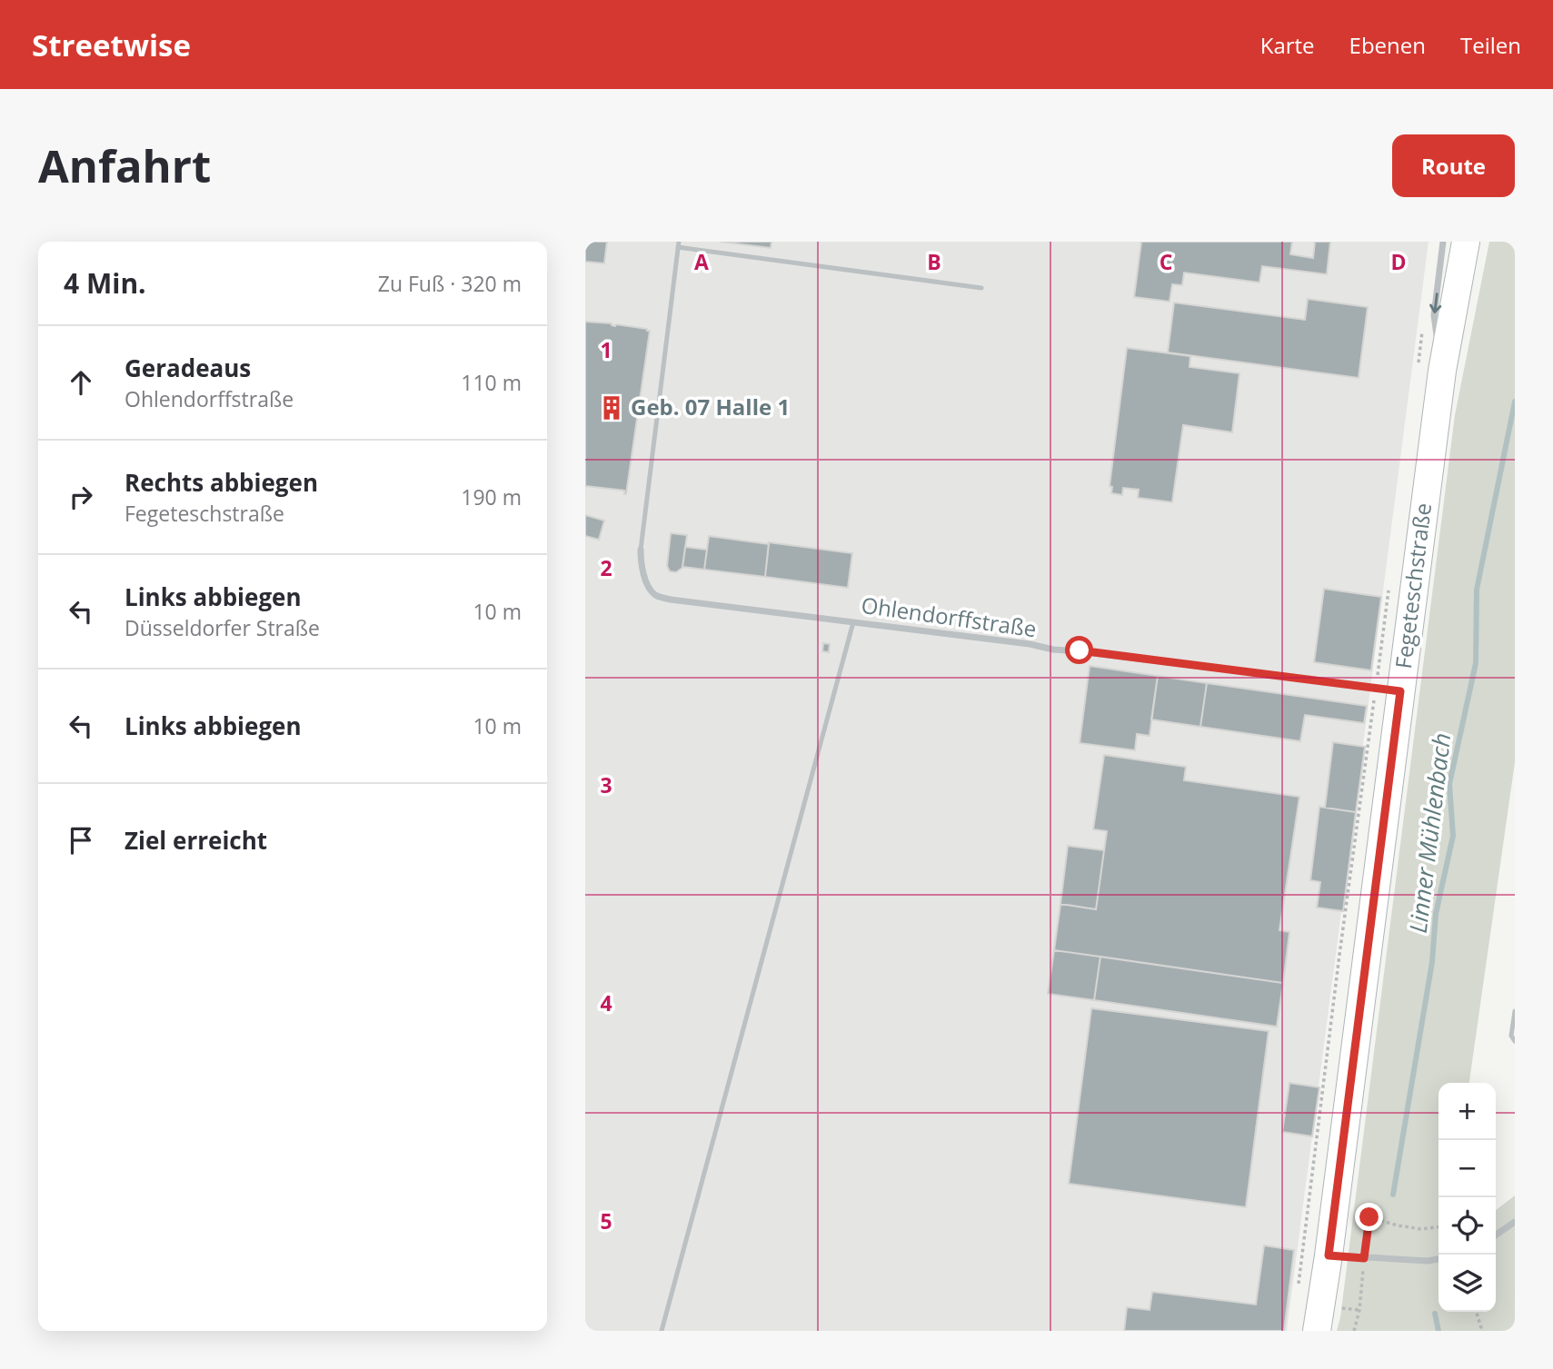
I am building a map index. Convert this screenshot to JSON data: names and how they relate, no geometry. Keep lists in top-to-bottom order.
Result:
{
  "streets": {
    "main road": ["Fegeteschstraße"],
    "street": ["Ohlendorffstraße"]
  },
  "crossings": [
    ["Fegeteschstraße", "Ohlendorffstraße"]
  ],
  "water": ["Linner Mühlenbach"],
  "places": {
    "building": ["Geb. 07 Halle 1"]
  },
  "page": {
    "header": "Streetwise",
    "nav": ["Karte", "Ebenen", "Teilen"],
    "buttons": "Route",
    "title": "Anfahrt",
    "heading": ["4 Min.", "Zu Fuß · 320 m"],
    "list": [
      ["Geradeaus", "Ohlendorffstraße", "110 m"],
      ["Rechts abbiegen", "Fegeteschstraße", "190 m"],
      ["Links abbiegen", "Düsseldorfer Straße", "10 m"],
      ["Links abbiegen", "10 m"],
      "Ziel erreicht"
    ],
    "map_buttons": ["+", "−"]
  },
  "grid": {
    "columns": [
      "A",
      "B",
      "C",
      "D"
    ],
    "rows": [
      "1",
      "2",
      "3",
      "4",
      "5"
    ]
  }
}
